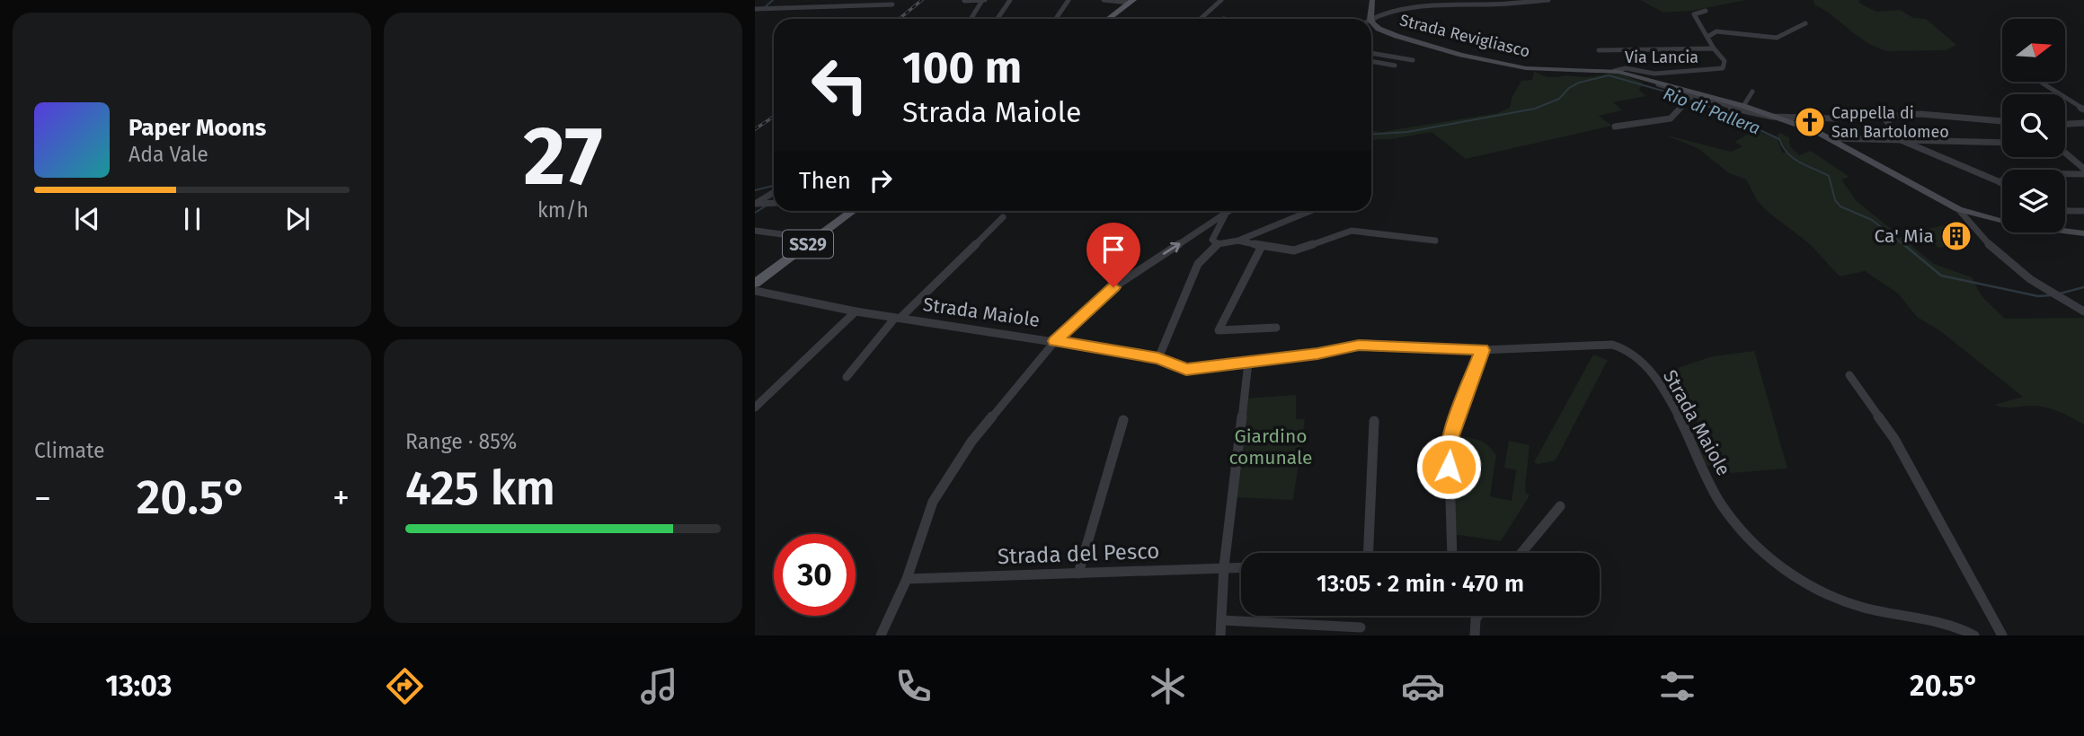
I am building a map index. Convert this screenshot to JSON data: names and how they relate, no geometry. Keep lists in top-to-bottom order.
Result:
{
  "streets": {
    "main road": ["SS29"],
    "street": [
      "Strada Revigliasco",
      "Via Lancia",
      "Strada Maiole",
      "Strada del Pesco"
    ]
  },
  "crossings": [
    ["Strada Revigliasco", "Via Lancia"]
  ],
  "water": ["Rio di Pallera"],
  "parks": ["Giardino comunale"],
  "places": {
    "church": ["Cappella di San Bartolomeo"],
    "building": ["Ca' Mia"]
  },
  "north": "right",
  "page": {
    "tile": [
      ["27", "km/h"],
      "Climate",
      ["Range · 85%", "425 km"]
    ],
    "turn": ["100 m", "Strada Maiole"],
    "song": ["Paper Moons", "Ada Vale"],
    "then": "Then",
    "heat": ["−", "20.5°", "+"],
    "limit": "30",
    "trip": "13:05 · 2 min · 470 m",
    "tabs": ["13:03", "20.5°"]
  }
}
